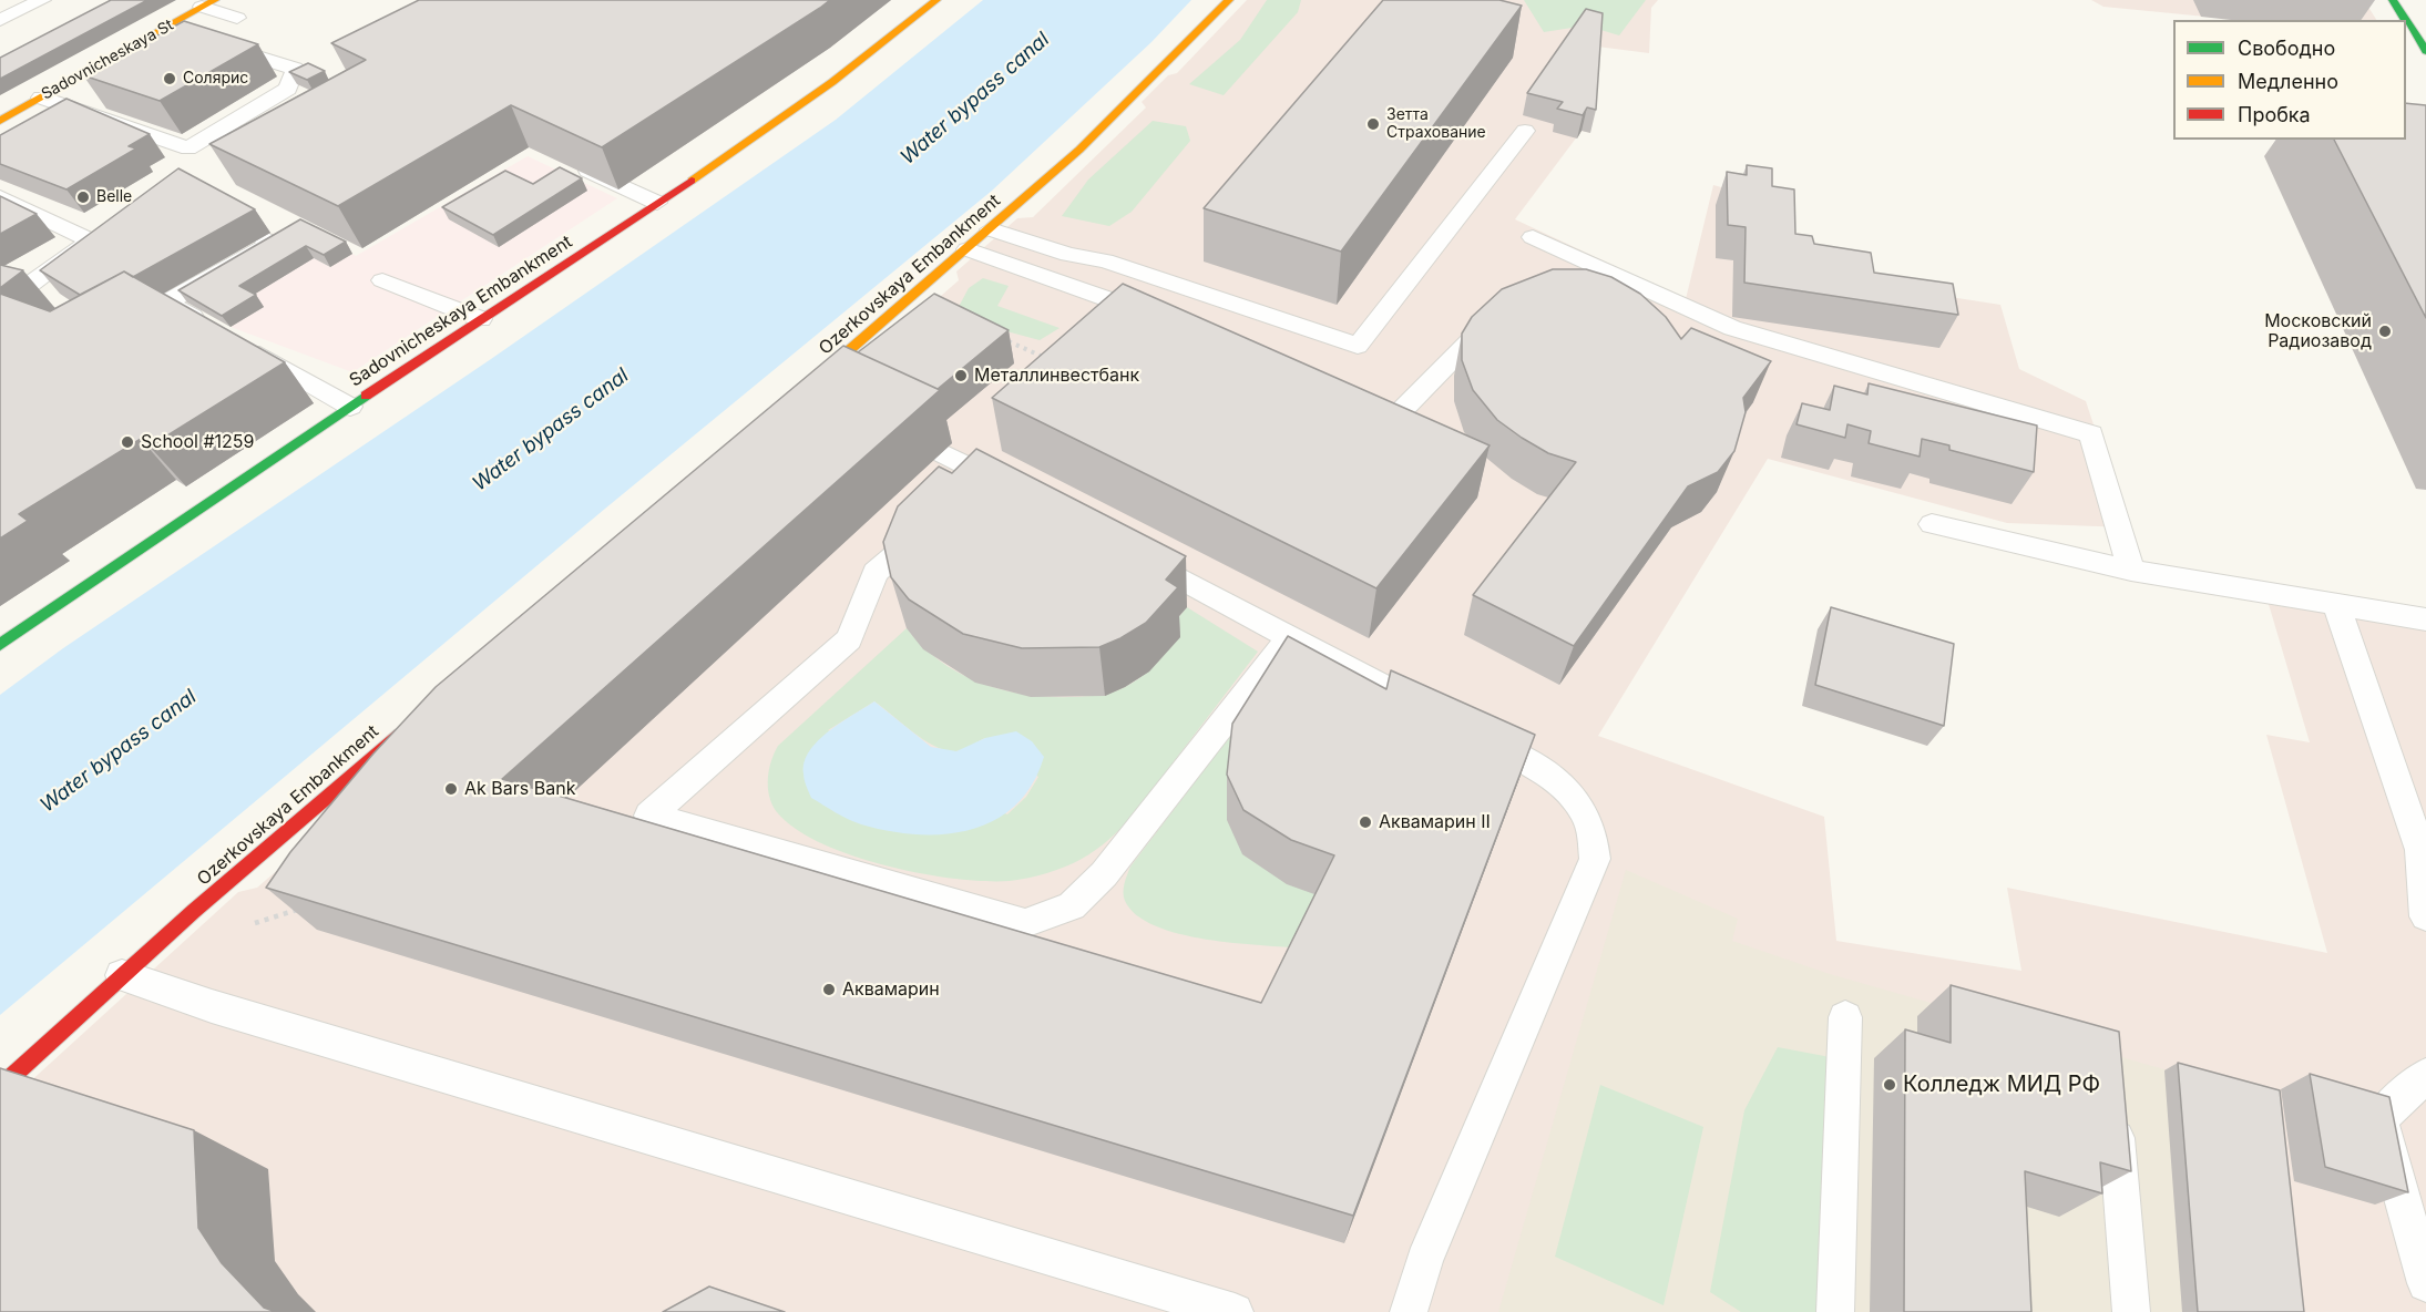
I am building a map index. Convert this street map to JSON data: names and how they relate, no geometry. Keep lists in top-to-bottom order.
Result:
{
  "streets": {
    "street": ["Sadovnicheskaya St", "Ozerkovskaya Embankment", "Sadovnicheskaya Embankment"]
  },
  "water": ["Water bypass canal"],
  "places": [
    "Солярис",
    "Зетта Страхование",
    "Belle",
    "Московский Радиозавод",
    "Металлинвестбанк",
    "School #1259",
    "Ak Bars Bank",
    "Аквамарин II",
    "Аквамарин",
    "Колледж МИД РФ"
  ],
  "legend": ["Свободно", "Медленно", "Пробка"]
}
